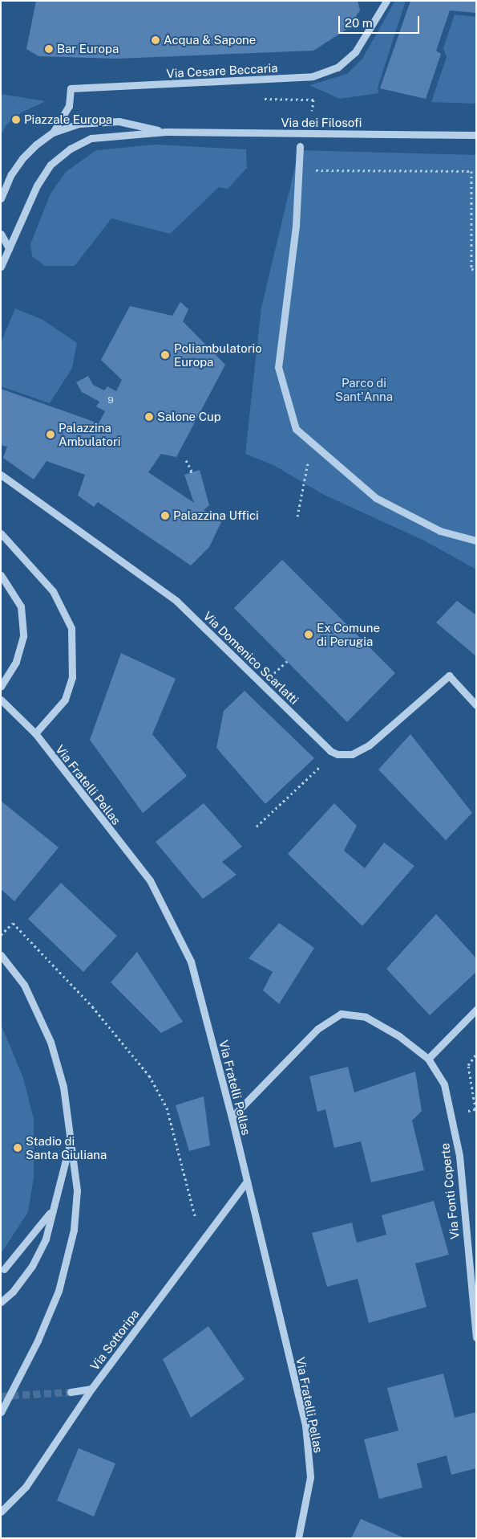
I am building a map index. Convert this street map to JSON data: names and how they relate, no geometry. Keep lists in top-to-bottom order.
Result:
{
  "streets": {
    "street": [
      "Via Cesare Beccaria",
      "Via dei Filosofi",
      "Via Domenico Scarlatti",
      "Via Fratelli Pellas",
      "Via Fonti Coperte",
      "Via Sottoripa"
    ]
  },
  "crossings": [
    ["Via Cesare Beccaria", "Via dei Filosofi"],
    ["Via Fratelli Pellas", "Via Fonti Coperte"],
    ["Via Fratelli Pellas", "Via Sottoripa"]
  ],
  "parks": ["Parco di Sant'Anna"],
  "places": [
    "Acqua & Sapone",
    "Bar Europa",
    "Piazzale Europa",
    "Poliambulatorio Europa",
    "Salone Cup",
    "Palazzina Ambulatori",
    "Palazzina Uffici",
    "Ex Comune di Perugia",
    "Stadio di Santa Giuliana"
  ],
  "house_numbers": ["9"],
  "scale_bar": "20 m"
}
